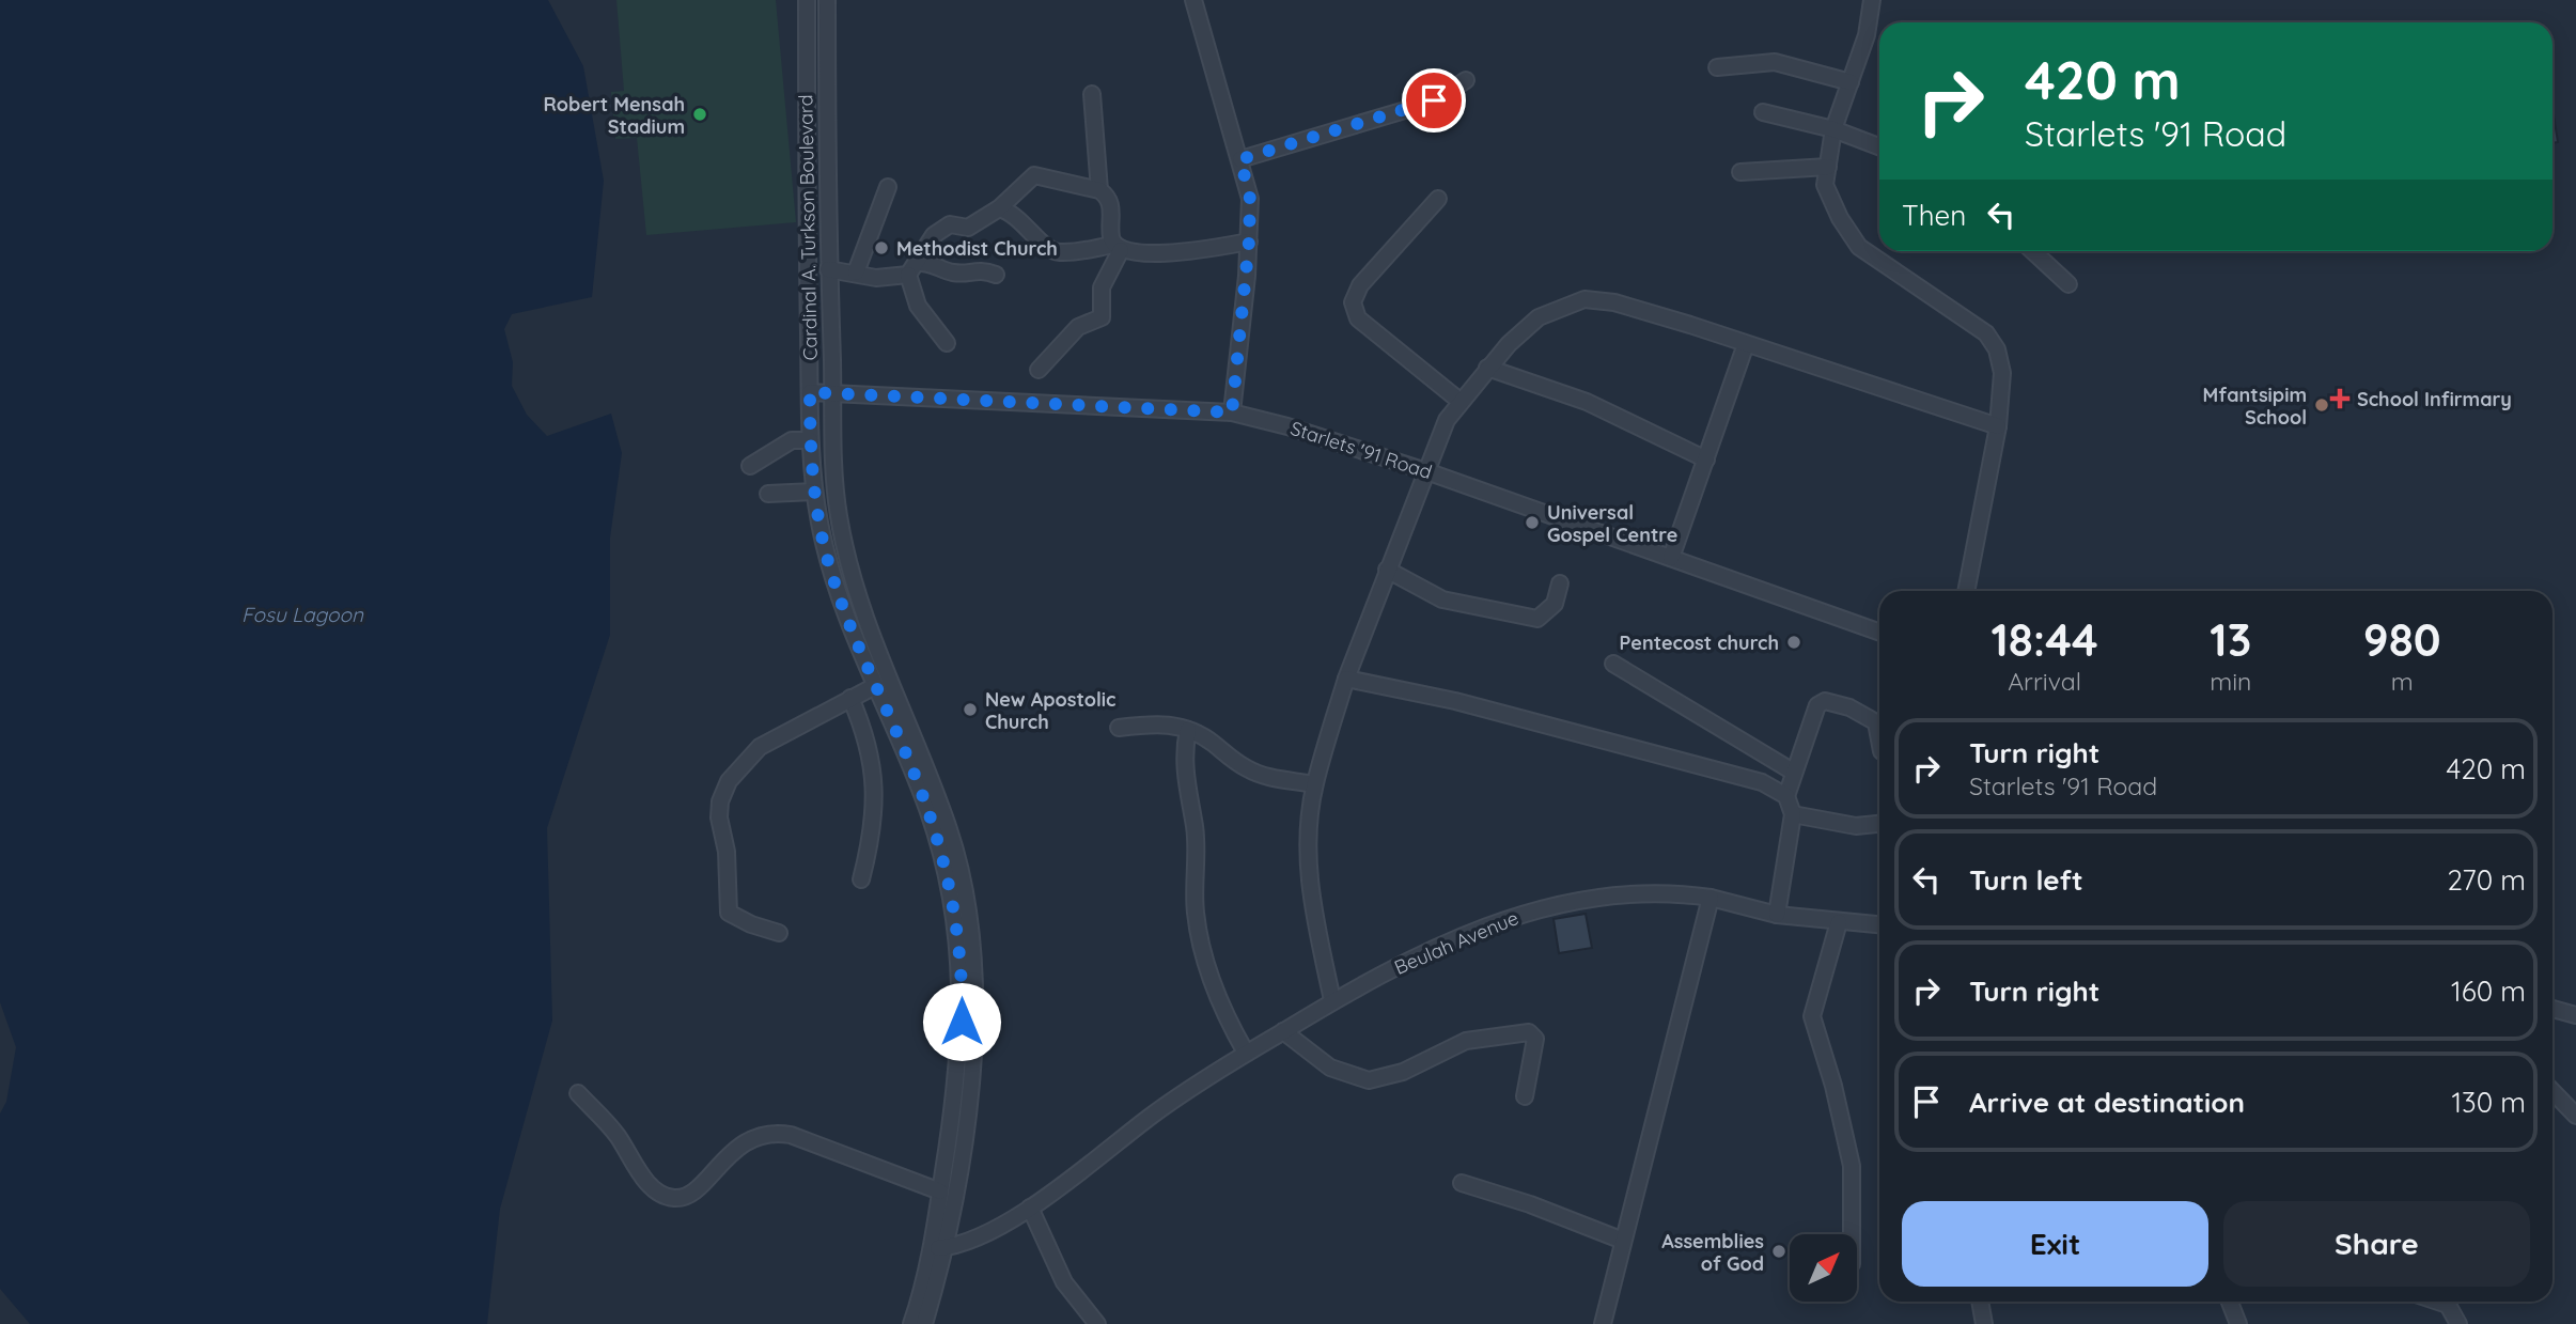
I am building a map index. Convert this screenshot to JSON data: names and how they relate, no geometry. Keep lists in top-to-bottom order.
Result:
{
  "streets": {
    "street": ["Cardinal A. Turkson Boulevard", "Starlets '91 Road", "Beulah Avenue"]
  },
  "crossings": [
    ["Cardinal A. Turkson Boulevard", "Starlets '91 Road"],
    ["Cardinal A. Turkson Boulevard", "Beulah Avenue"]
  ],
  "water": ["Fosu Lagoon"],
  "places": {
    "other": [
      "Robert Mensah Stadium",
      "Methodist Church",
      "Mfantsipim School",
      "Universal Gospel Centre",
      "Pentecost church",
      "New Apostolic Church",
      "Assemblies of God"
    ],
    "health": ["School Infirmary"]
  },
  "north": "top right",
  "page": {
    "turn": ["420 m", "Starlets '91 Road"],
    "then": "Then",
    "eta": [
      "18:44",
      "Arrival",
      "13",
      "min",
      "980",
      "m"
    ],
    "list": [
      {
        "name": "Turn right",
        "note": "Starlets '91 Road",
        "value": "420 m"
      },
      {
        "name": "Turn left",
        "value": "270 m"
      },
      {
        "name": "Turn right",
        "value": "160 m"
      },
      {
        "name": "Arrive at destination",
        "value": "130 m"
      }
    ],
    "buttons": ["Exit", "Share"]
  }
}
